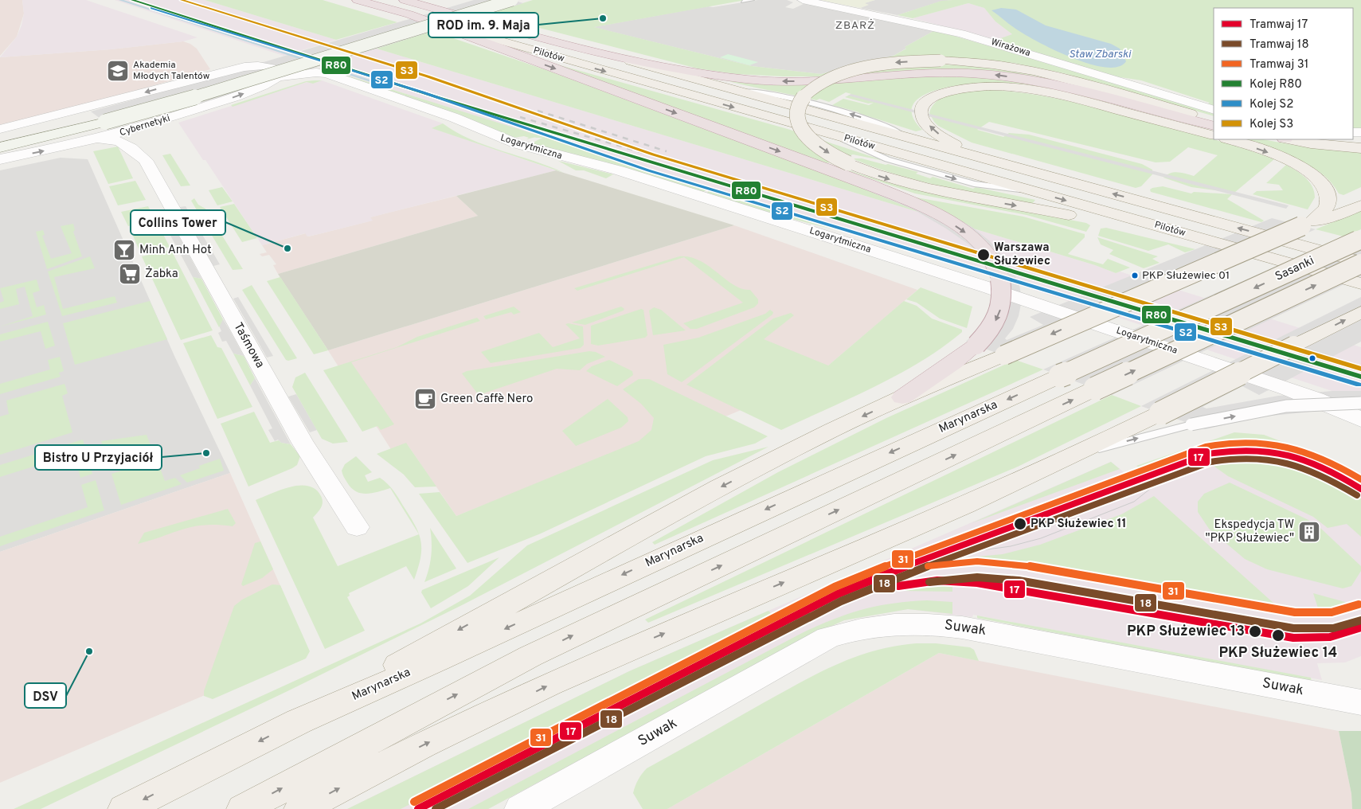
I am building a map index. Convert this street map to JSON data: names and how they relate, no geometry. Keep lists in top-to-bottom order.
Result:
{
  "streets": {
    "highway": ["Pilotów"],
    "main road": ["Sasanki", "Marynarska"],
    "street": [
      "Wirażowa",
      "Cybernetyki",
      "Logarytmiczna",
      "Taśmowa",
      "Suwak"
    ]
  },
  "crossings": [
    ["Pilotów", "Sasanki"],
    ["Cybernetyki", "Logarytmiczna"],
    ["Cybernetyki", "Taśmowa"],
    ["Sasanki", "Marynarska"]
  ],
  "districts": ["ZBARŻ"],
  "water": ["Staw Zbarski"],
  "places": {
    "other": [
      "ROD im. 9. Maja",
      "Collins Tower",
      "Warszawa Służewiec",
      "PKP Służewiec 01",
      "Bistro U Przyjaciół",
      "PKP Służewiec 11",
      "PKP Służewiec 13",
      "PKP Służewiec 14",
      "DSV"
    ],
    "school or university": ["Akademia Młodych Talentów"],
    "bar": ["Minh Anh Hot"],
    "supermarket": ["Żabka"],
    "cafe": ["Green Caffè Nero"],
    "building": ["Ekspedycja TW \"PKP Służewiec\""]
  },
  "lines": [
    "rail line R80",
    "rail line S3",
    "rail line S2",
    "tram line 31",
    "tram line 17",
    "tram line 18"
  ],
  "legend": [
    "Tramwaj 17",
    "Tramwaj 18",
    "Tramwaj 31",
    "Kolej R80",
    "Kolej S2",
    "Kolej S3"
  ]
}
